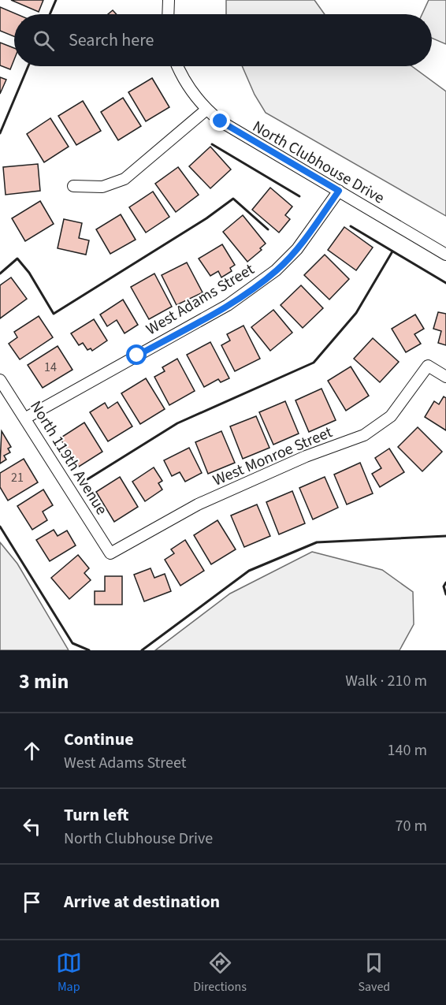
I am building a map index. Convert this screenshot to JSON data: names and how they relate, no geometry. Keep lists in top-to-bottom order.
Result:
{
  "streets": {
    "street": [
      "North Clubhouse Drive",
      "West Adams Street",
      "West Monroe Street",
      "North 119th Avenue"
    ]
  },
  "crossings": [
    ["North Clubhouse Drive", "West Adams Street"],
    ["West Adams Street", "North 119th Avenue"],
    ["West Monroe Street", "North 119th Avenue"]
  ],
  "house_numbers": ["14", "21"],
  "page": {
    "search": "Search here",
    "heading": ["3 min", "Walk · 210 m"],
    "list": [
      ["Continue", "West Adams Street", "140 m"],
      ["Turn left", "North Clubhouse Drive", "70 m"],
      "Arrive at destination"
    ],
    "nav": ["Map", "Directions", "Saved"]
  }
}
